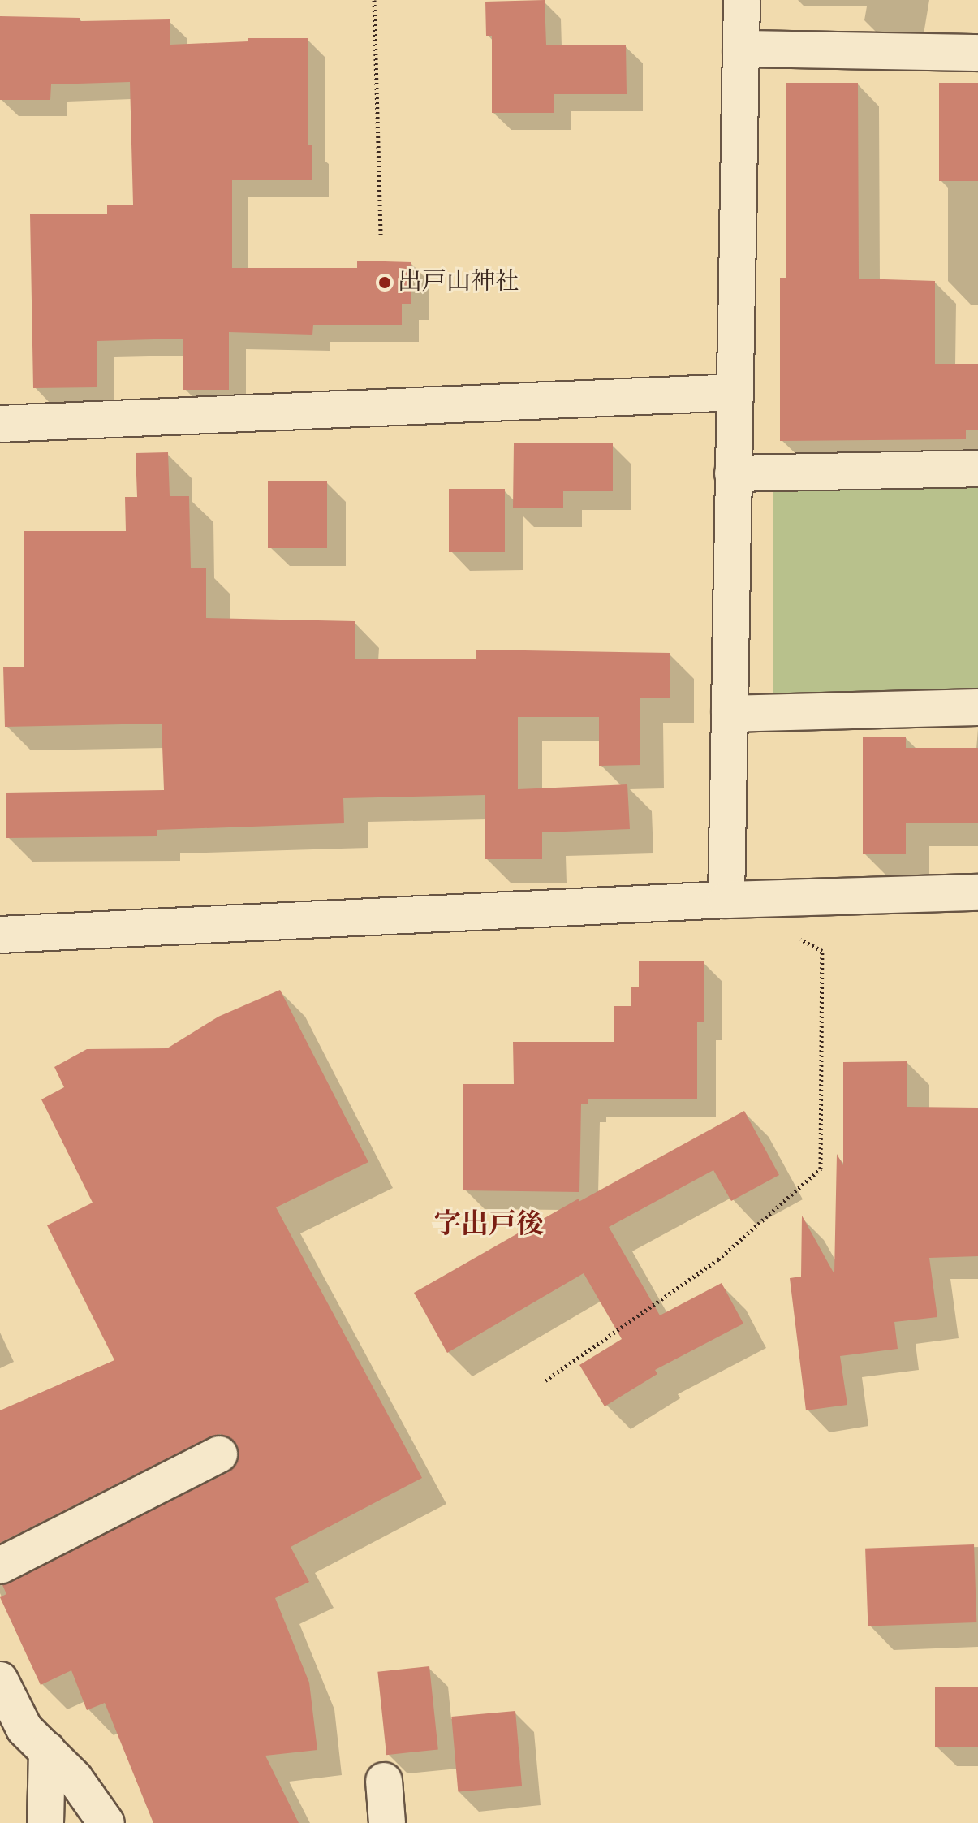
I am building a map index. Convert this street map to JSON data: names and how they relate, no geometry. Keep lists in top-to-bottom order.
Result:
{
  "districts": ["字出戸後"],
  "places": ["出戸山神社"]
}
